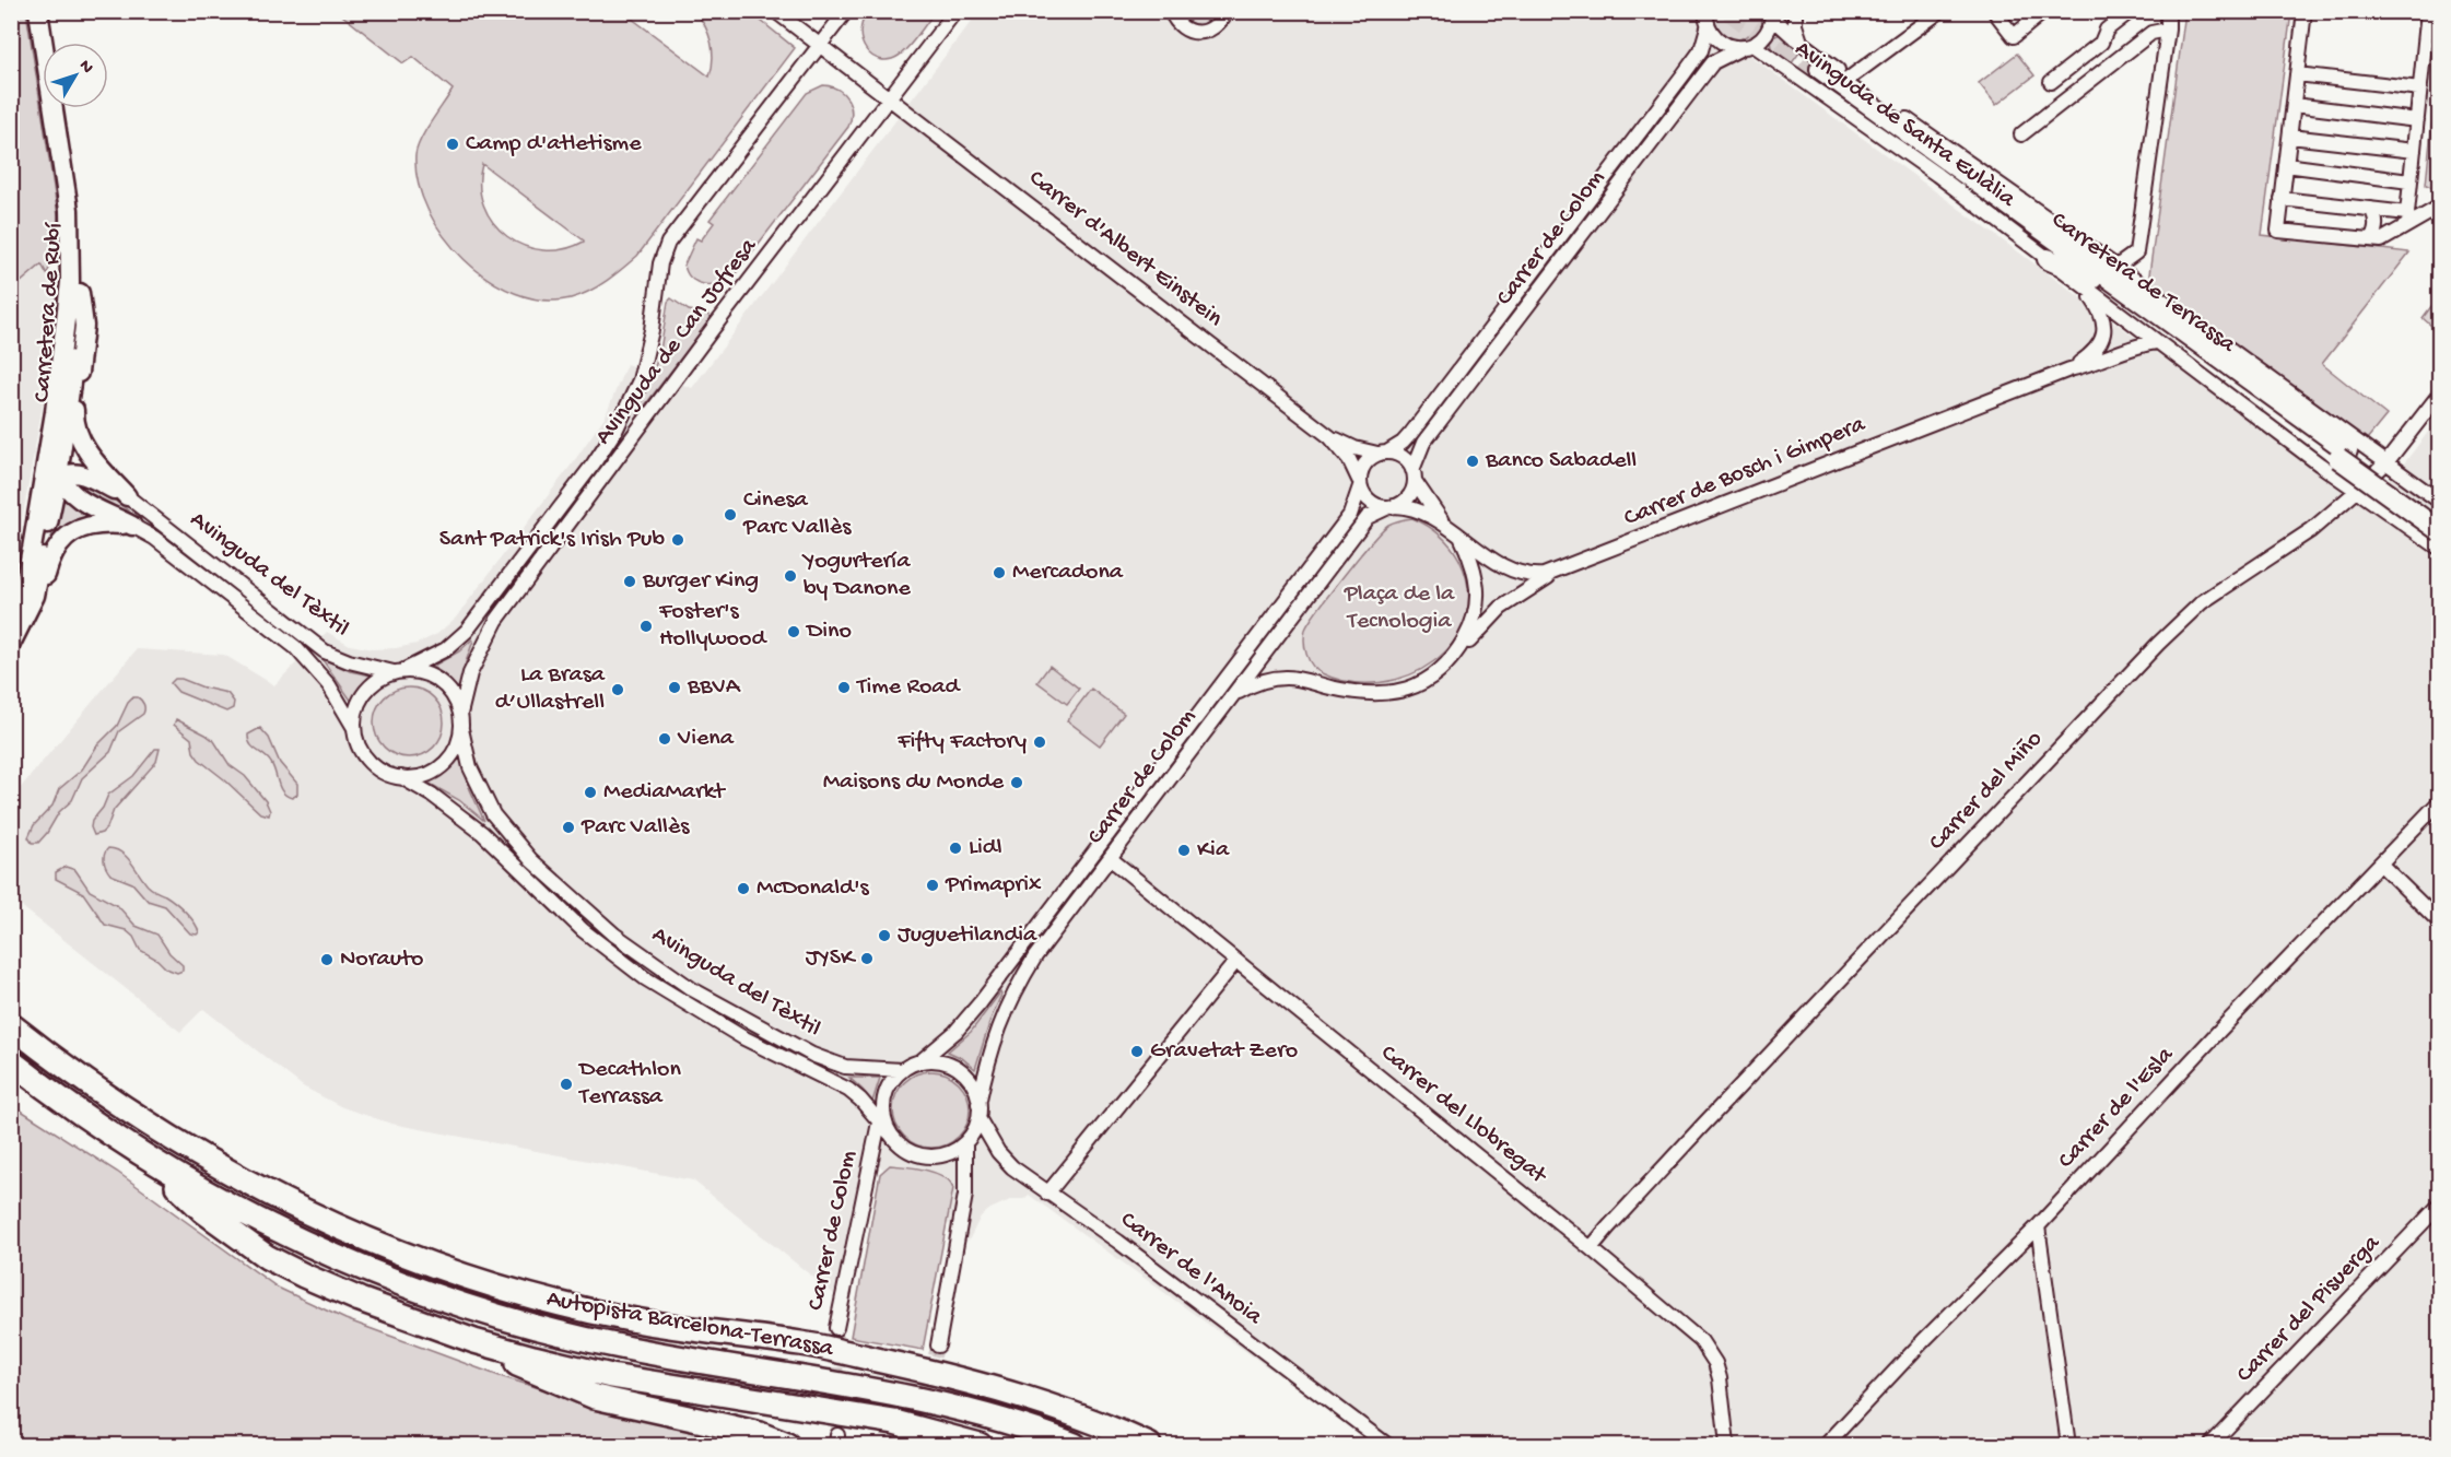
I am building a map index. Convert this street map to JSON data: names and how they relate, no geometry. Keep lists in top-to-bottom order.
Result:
{
  "streets": {
    "highway": ["Autopista Barcelona-Terrassa"],
    "main road": ["Carretera de Terrassa", "Carretera de Rubí"],
    "street": [
      "Avinguda de Santa Eulàlia",
      "Carrer de Colom",
      "Carrer d'Albert Einstein",
      "Avinguda de Can Jofresa",
      "Carrer de Bosch i Gimpera",
      "Avinguda del Tèxtil",
      "Carrer del Miño",
      "Carrer de l'Esla",
      "Carrer del Llobregat",
      "Carrer de l'Anoia",
      "Carrer del Pisuerga"
    ]
  },
  "crossings": [
    ["Avinguda de Santa Eulàlia", "Carrer de Colom"],
    ["Avinguda de Santa Eulàlia", "Carrer del Miño"],
    ["Carrer de Colom", "Carrer d'Albert Einstein"],
    ["Carrer de Colom", "Carrer de Bosch i Gimpera"],
    ["Carrer de Colom", "Avinguda del Tèxtil"],
    ["Carrer de Colom", "Carrer del Llobregat"],
    ["Carrer de Colom", "Carrer de l'Anoia"],
    ["Carrer d'Albert Einstein", "Avinguda de Can Jofresa"],
    ["Carrer d'Albert Einstein", "Carrer de Bosch i Gimpera"],
    ["Carretera de Terrassa", "Carrer de Bosch i Gimpera"],
    ["Avinguda de Can Jofresa", "Avinguda del Tèxtil"],
    ["Avinguda del Tèxtil", "Carrer de l'Anoia"],
    ["Carrer del Miño", "Carrer del Llobregat"]
  ],
  "parks": ["Plaça de la Tecnologia"],
  "places": [
    "Camp d'atletisme",
    "Banco Sabadell",
    "Cinesa Parc Vallès",
    "Sant Patrick's Irish Pub",
    "Mercadona",
    "Yogurtería by Danone",
    "Burger King",
    "Foster's Hollywood",
    "Dino",
    "BBVA",
    "Time Road",
    "La Brasa d’Ullastrell",
    "Viena",
    "Fifty Factory",
    "Maisons du Monde",
    "MediaMarkt",
    "Parc Vallès",
    "Lidl",
    "Kia",
    "Primaprix",
    "McDonald's",
    "Juguetilandia",
    "JYSK",
    "Norauto",
    "Gravetat Zero",
    "Decathlon Terrassa"
  ],
  "north": "top right"
}
